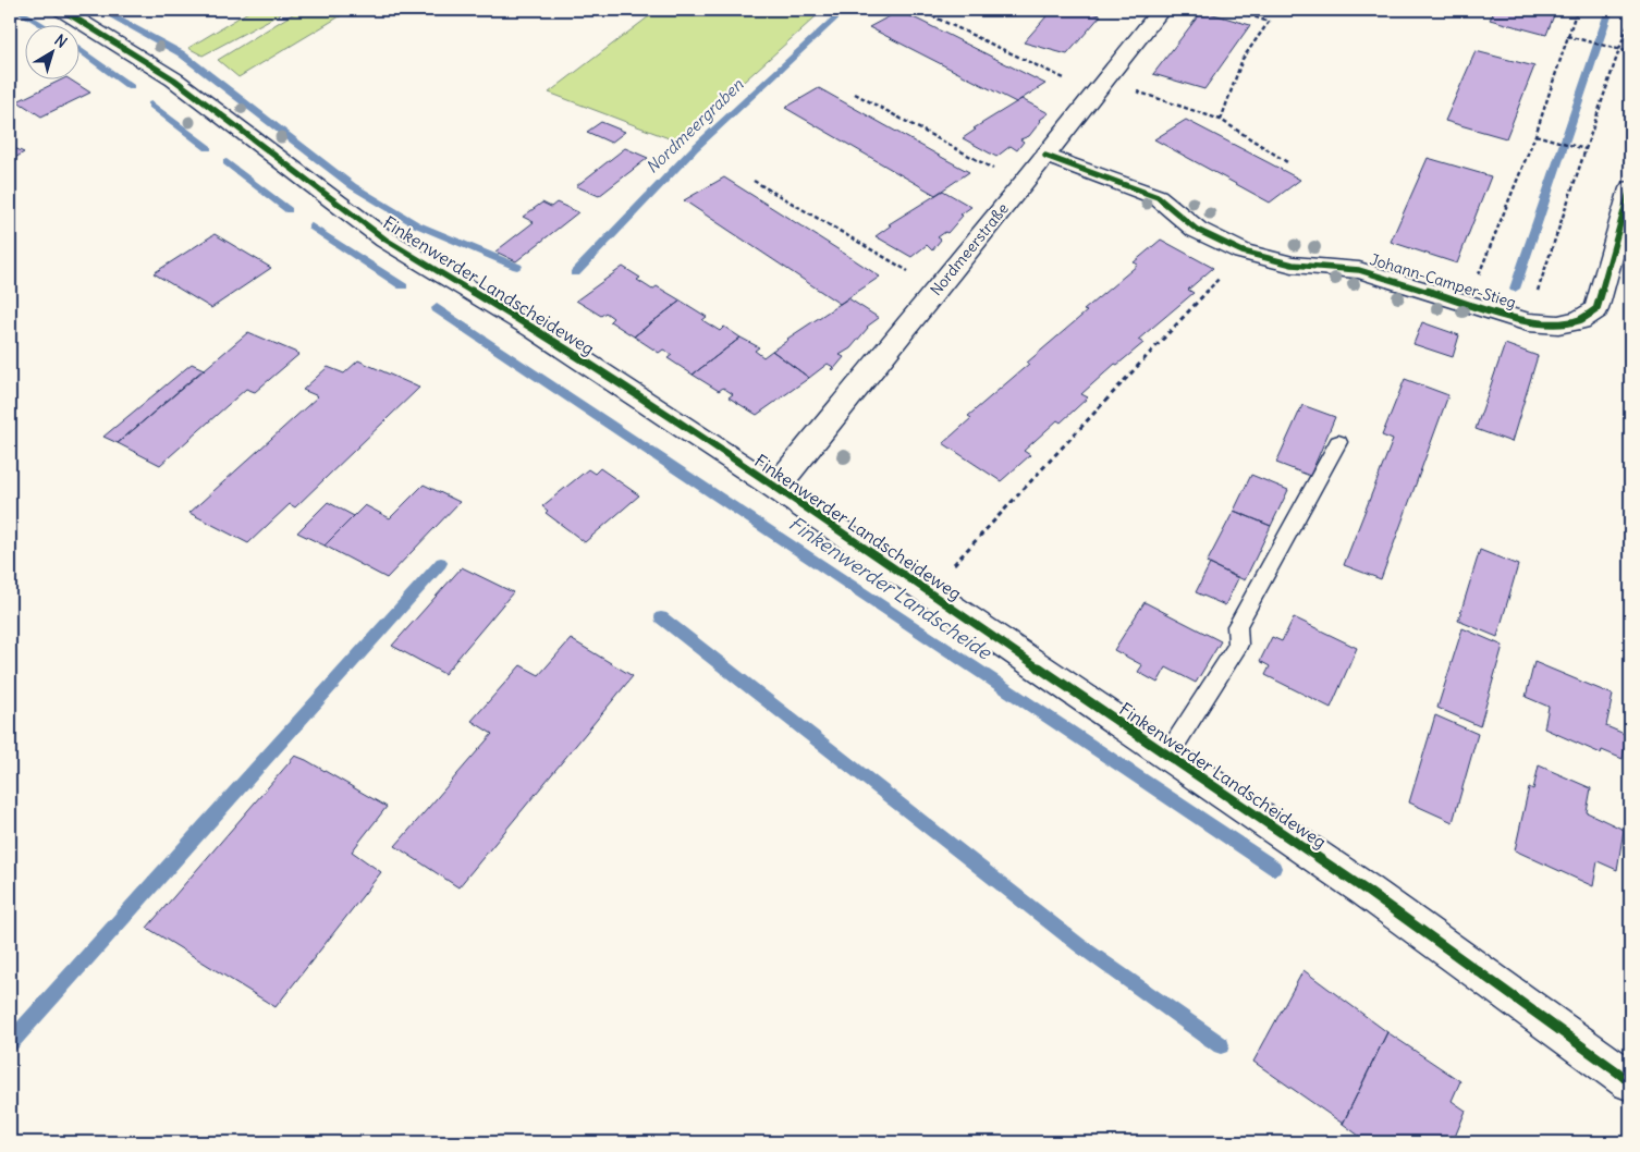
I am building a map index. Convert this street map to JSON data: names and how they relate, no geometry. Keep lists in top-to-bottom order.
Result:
{
  "streets": {
    "street": ["Nordmeerstraße", "Johann-Camper-Stieg", "Finkenwerder Landscheideweg"]
  },
  "crossings": [
    ["Nordmeerstraße", "Johann-Camper-Stieg"],
    ["Nordmeerstraße", "Finkenwerder Landscheideweg"]
  ],
  "water": ["Nordmeergraben", "Finkenwerder Landscheide"],
  "north": "top right"
}
